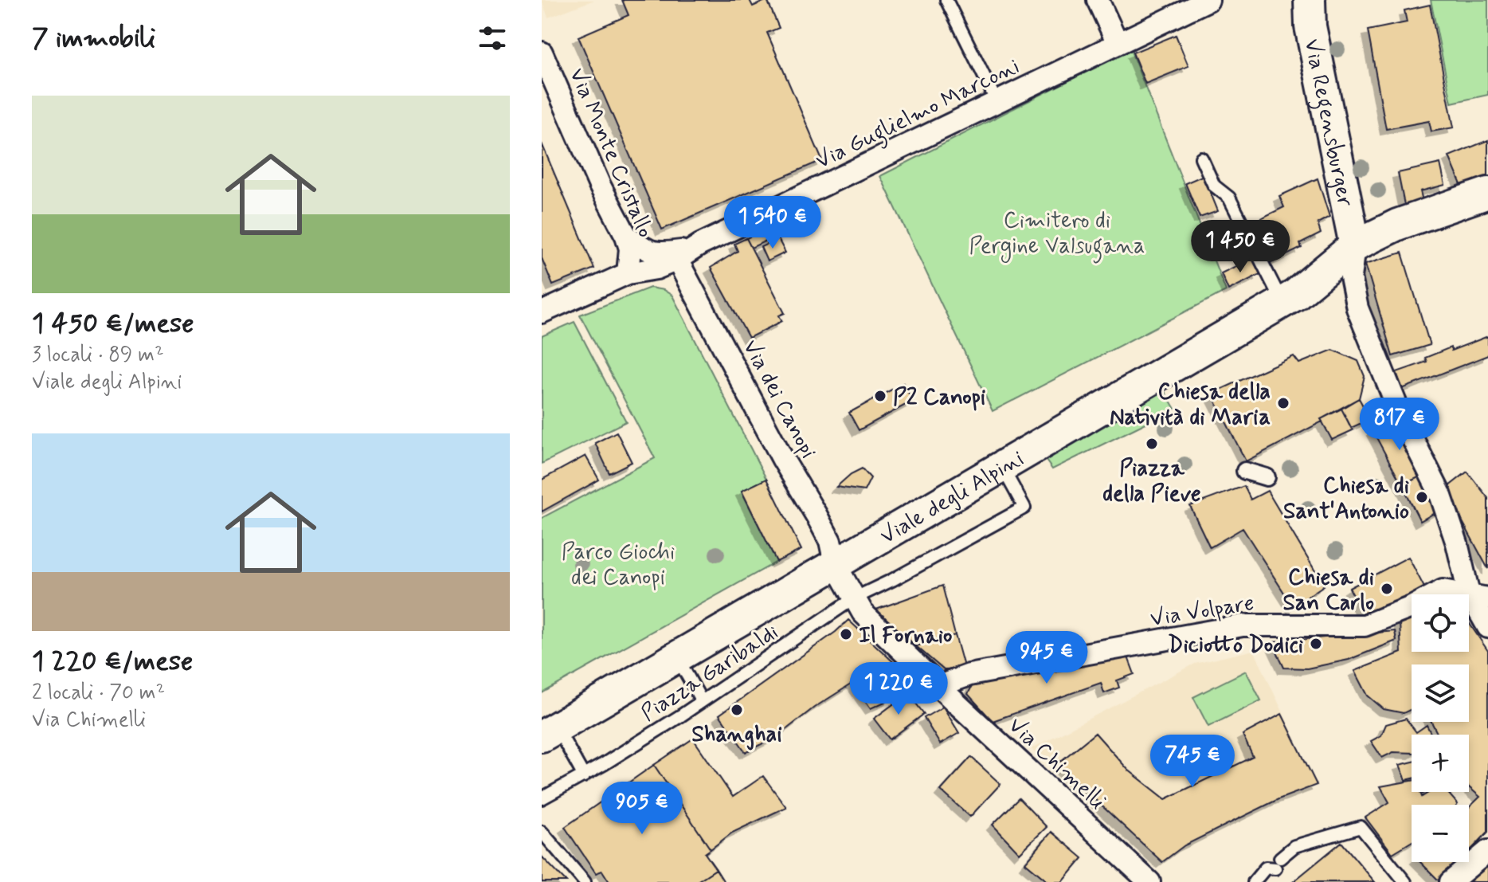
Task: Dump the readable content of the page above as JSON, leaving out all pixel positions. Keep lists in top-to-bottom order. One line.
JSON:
{"streets":{"main road":["Via Regensburger","Viale degli Alpini"],"street":["Via Guglielmo Marconi","Via Monte Cristallo","Via dei Canopi","Via Volpare","Via Chimelli"],"lane":["Piazza Garibaldi"]},"crossings":[["Via Guglielmo Marconi","Via Monte Cristallo"],["Via Guglielmo Marconi","Via dei Canopi"],["Via Regensburger","Viale degli Alpini"],["Via dei Canopi","Viale degli Alpini"],["Via dei Canopi","Via Chimelli"],["Viale degli Alpini","Via Chimelli"],["Via Volpare","Via Chimelli"],["Piazza Garibaldi","Via Chimelli"]],"parks":["Cimitero di Pergine Valsugana","Parco Giochi dei Canopi"],"places":["P2 Canopi","Chiesa della Natività di Maria","Piazza della Pieve","Chiesa di Sant'Antonio","Chiesa di San Carlo","Il Fornaio","Diciotto Dodici","Shanghai"],"page":{"heading":"7 immobili","list":[{"name":"1 450 €/mese","note":"3 locali · 89 m² · Viale degli Alpini"},{"name":"1 220 €/mese","note":"2 locali · 70 m² · Via Chimelli"}],"price":["1 540 €","1 450 €","817 €","945 €","1 220 €","745 €","905 €"],"map_buttons":["+","−"]}}
